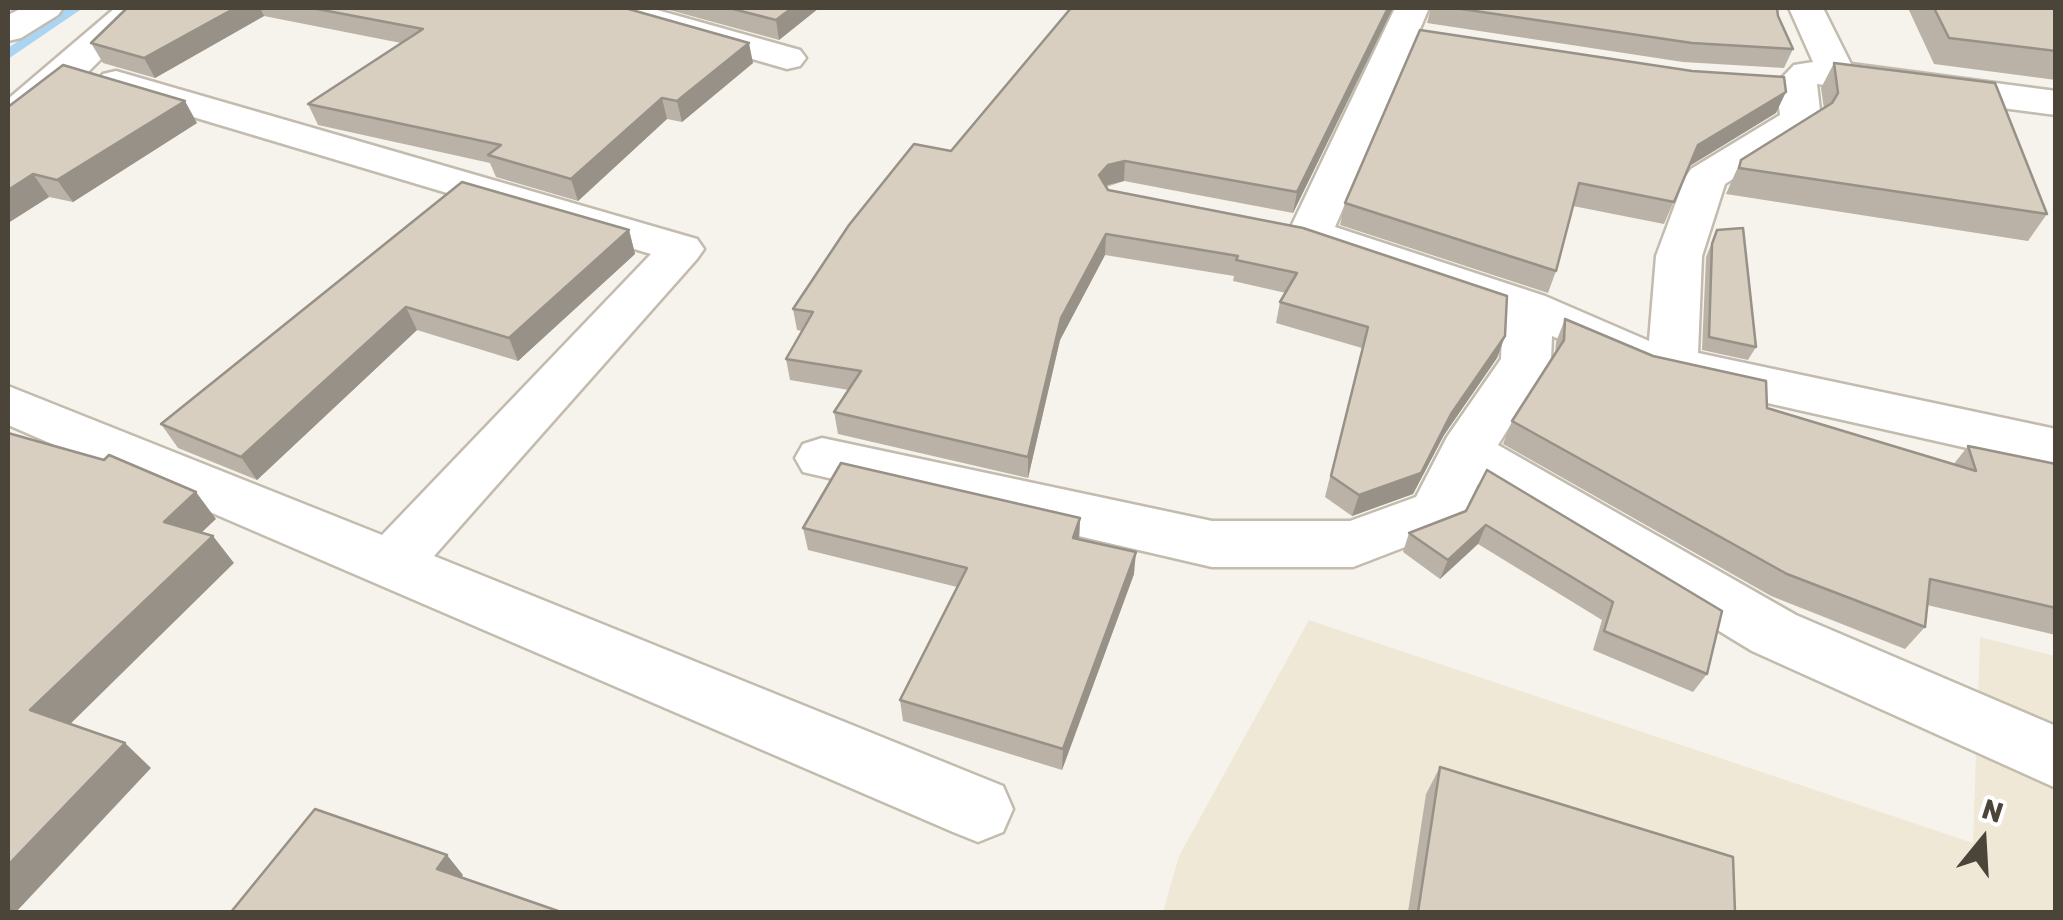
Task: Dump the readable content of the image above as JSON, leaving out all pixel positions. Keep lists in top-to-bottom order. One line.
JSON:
{"north":"top"}
